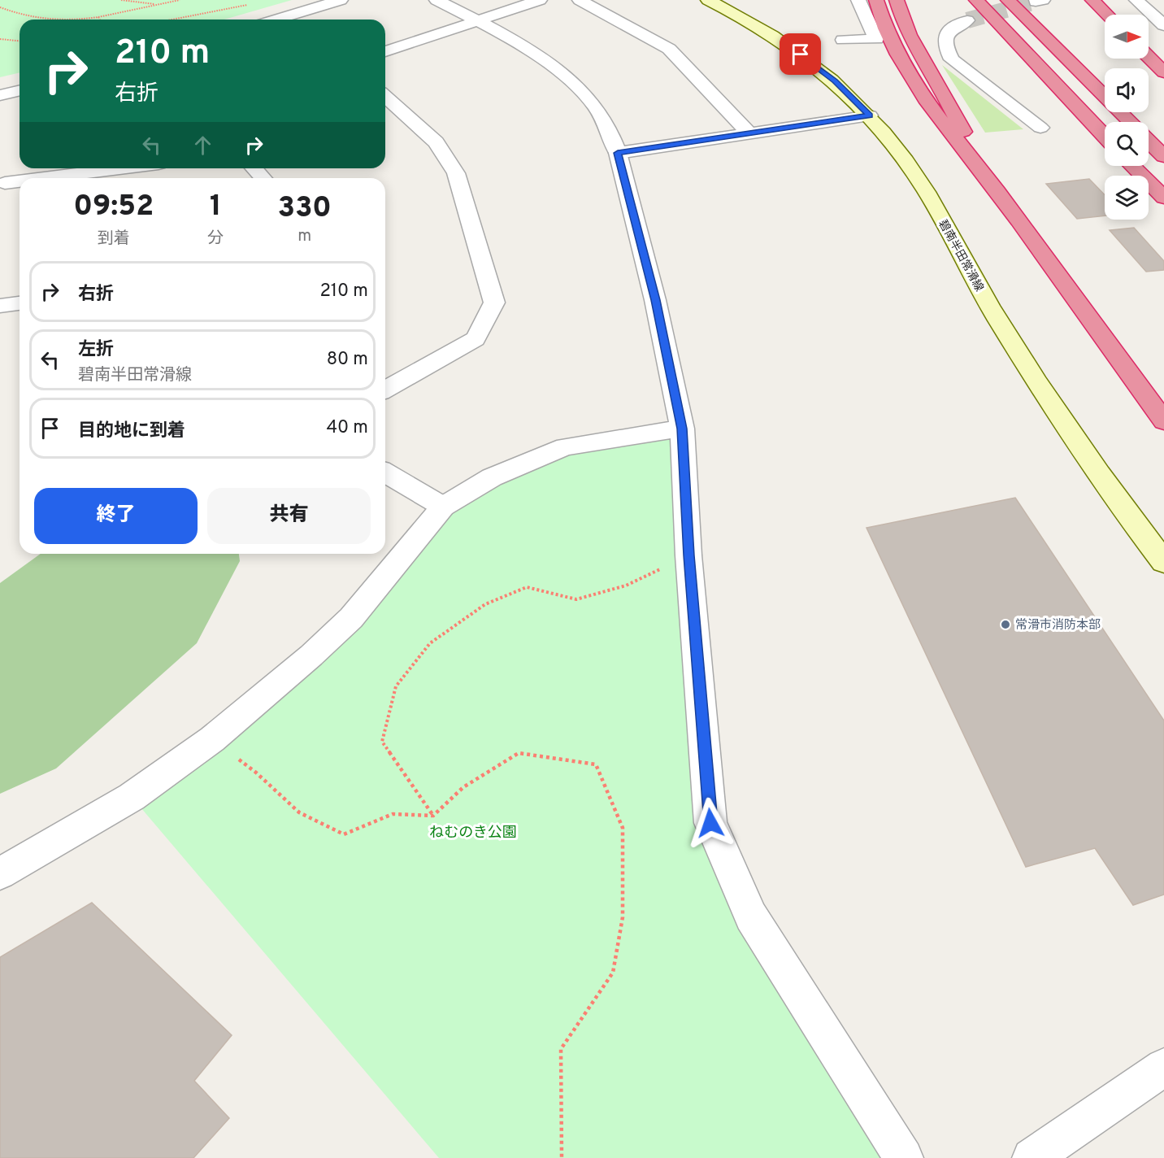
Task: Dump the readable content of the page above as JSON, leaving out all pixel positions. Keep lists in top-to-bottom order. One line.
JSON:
{"streets":{"main road":["碧南半田常滑線"]},"parks":["ねむのき公園"],"places":["常滑市消防本部"],"north":"right","page":{"turn":["210 m","右折"],"eta":["09:52","到着","1","分","330","m"],"list":[{"name":"右折","value":"210 m"},{"name":"左折","note":"碧南半田常滑線","value":"80 m"},{"name":"目的地に到着","value":"40 m"}],"buttons":["終了","共有"]}}
